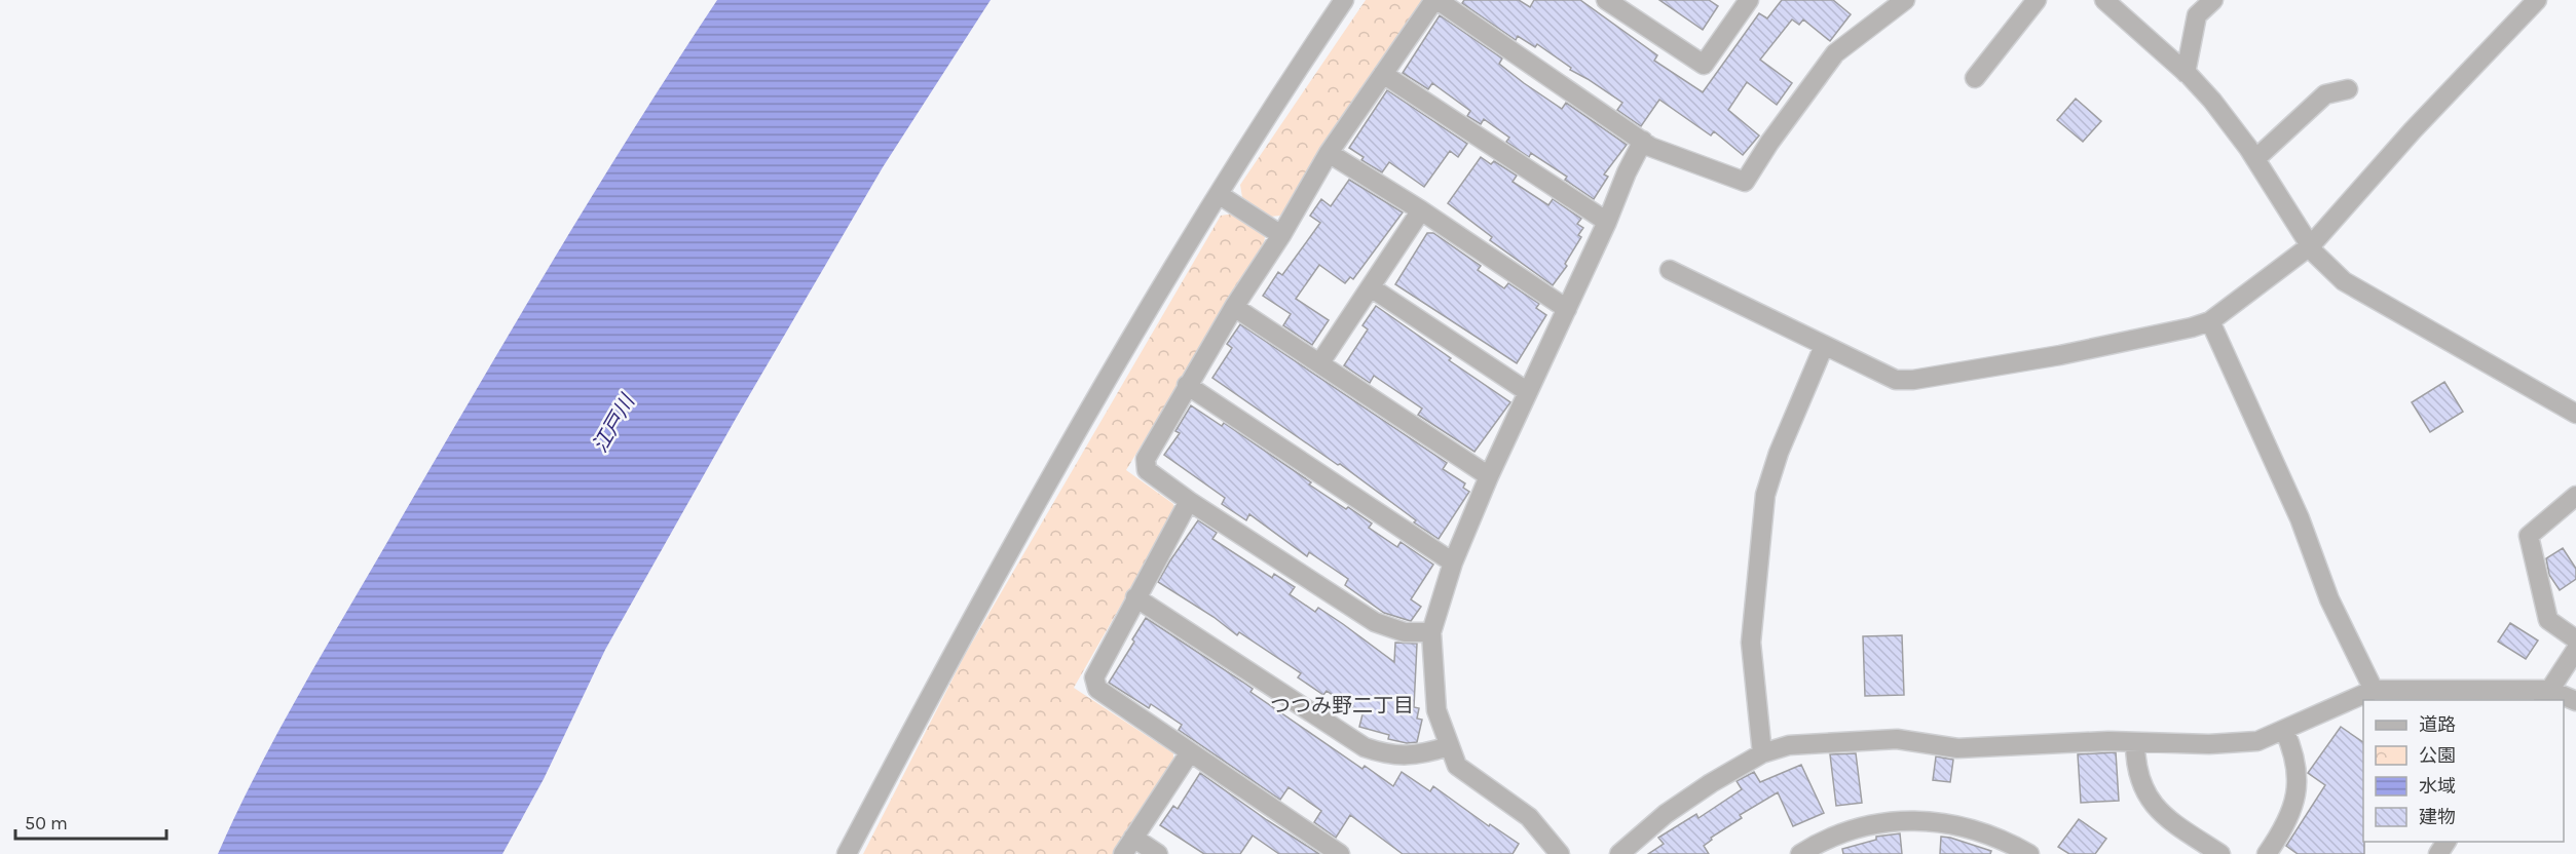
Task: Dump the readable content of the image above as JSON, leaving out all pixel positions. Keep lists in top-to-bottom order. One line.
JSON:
{"districts":["つつみ野二丁目"],"water":["江戸川"],"legend":["道路","公園","水域","建物"],"scale_bar":"50 m"}
